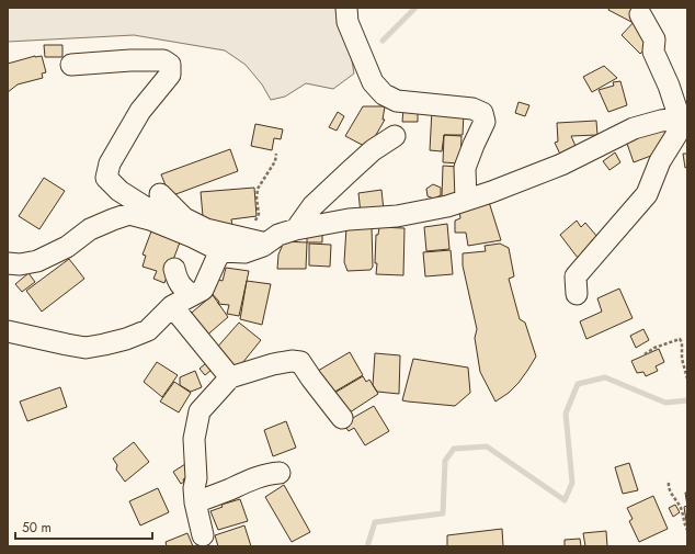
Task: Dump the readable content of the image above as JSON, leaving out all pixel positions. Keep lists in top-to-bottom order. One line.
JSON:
{"scale_bar":"50 m"}
